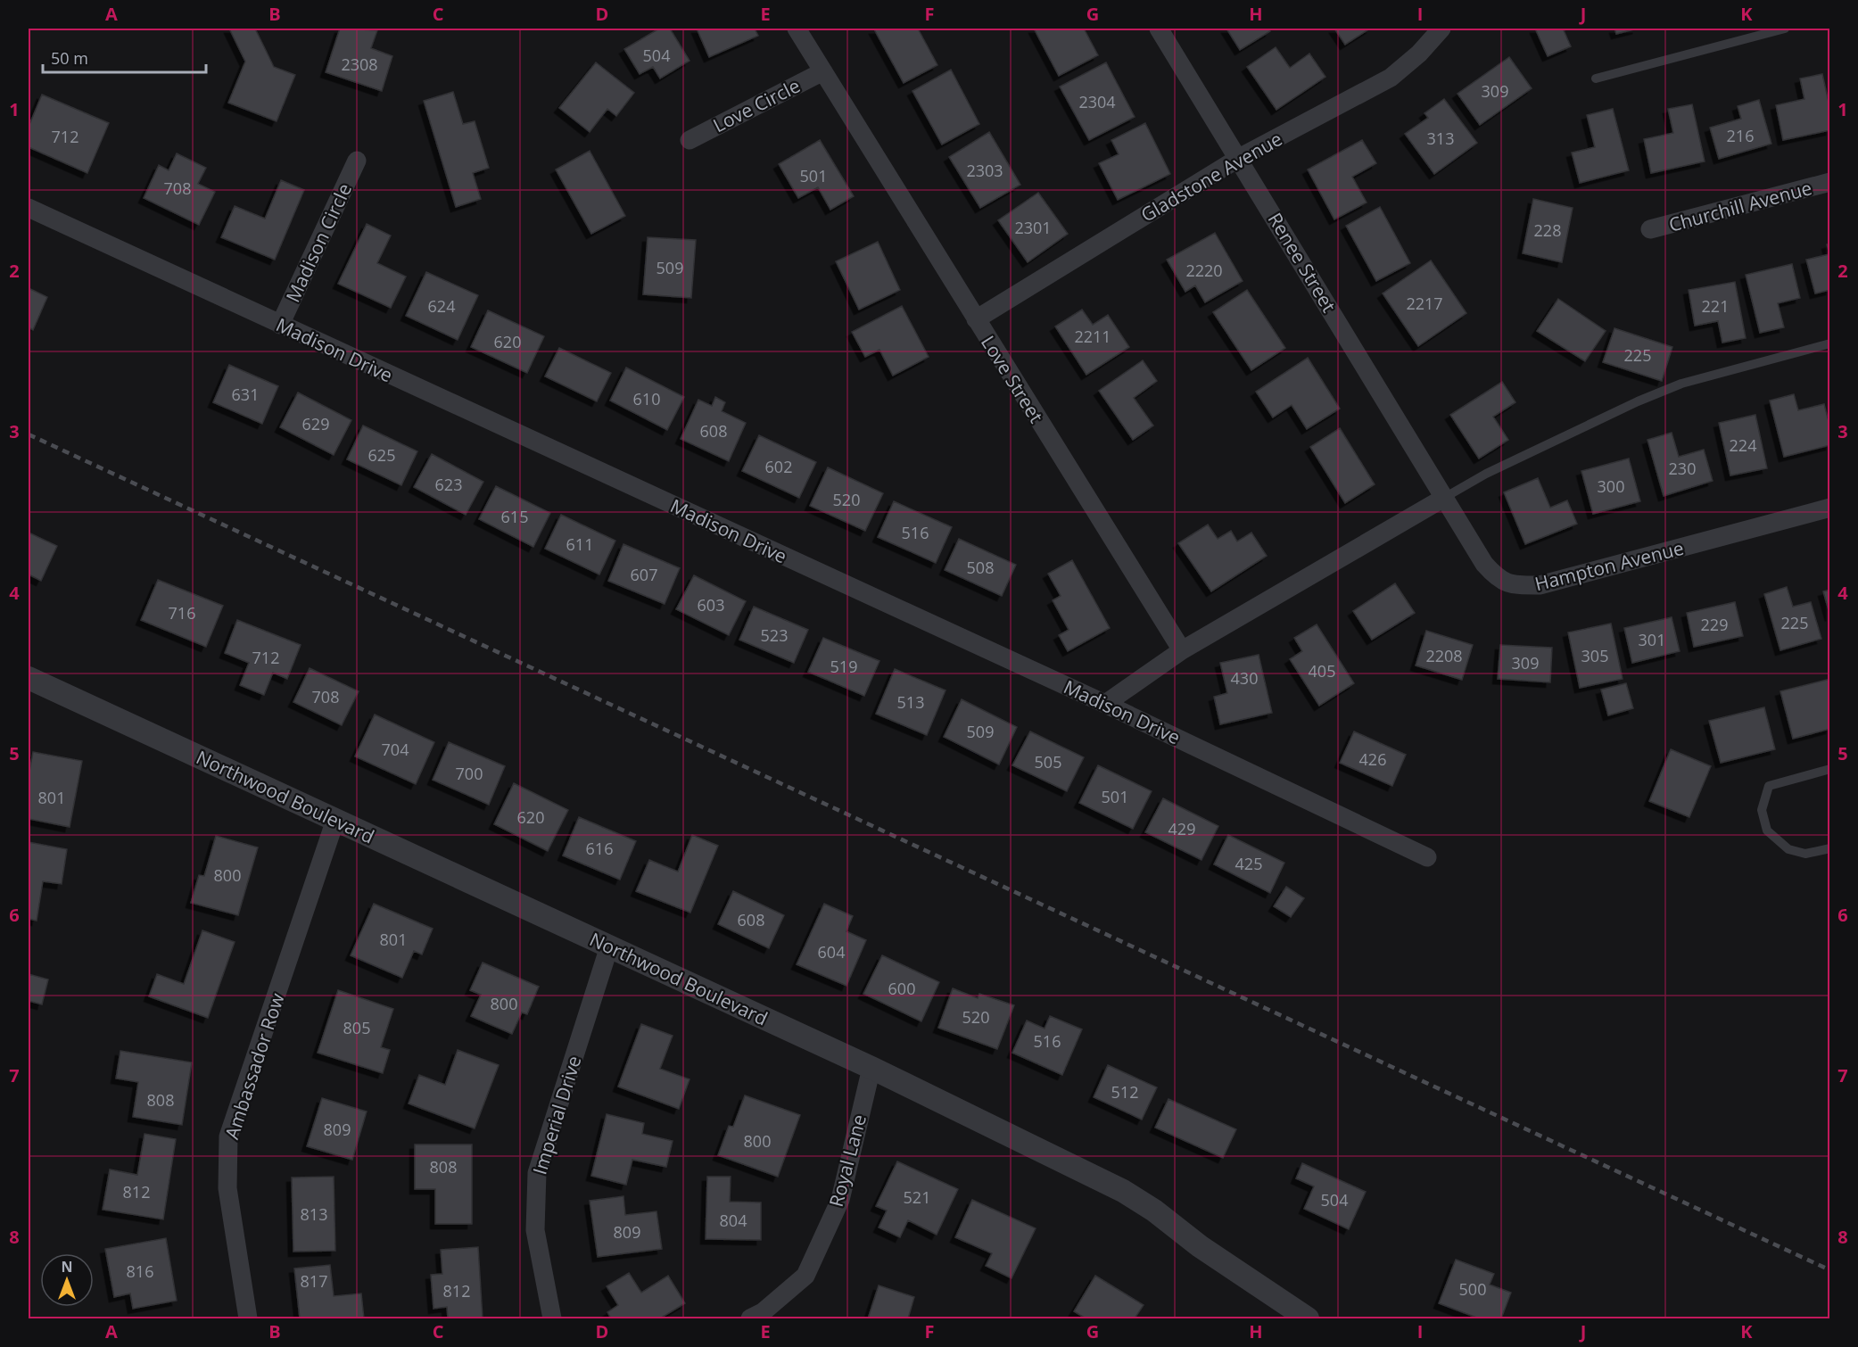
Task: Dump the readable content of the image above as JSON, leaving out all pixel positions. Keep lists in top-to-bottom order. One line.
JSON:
{"streets":{"street":["Love Circle","Gladstone Avenue","Churchill Avenue","Madison Circle","Renee Street","Madison Drive","Love Street","Hampton Avenue","Northwood Boulevard","Ambassador Row","Imperial Drive","Royal Lane"]},"crossings":[["Love Circle","Love Street"],["Gladstone Avenue","Renee Street"],["Gladstone Avenue","Love Street"],["Madison Circle","Madison Drive"],["Renee Street","Hampton Avenue"],["Northwood Boulevard","Ambassador Row"],["Northwood Boulevard","Imperial Drive"],["Northwood Boulevard","Royal Lane"]],"house_numbers":["504","2308","309","2304","216","712","313","2303","501","708","2301","228","509","2220","2217","624","221","2211","620","225","631","610","629","608","224","625","602","230","623","300","520","615","516","611","508","607","603","716","225","229","523","301","2208","305","712","309","519","405","430","708","513","509","704","426","505","700","501","801","620","429","616","425","800","608","801","604","600","800","520","805","516","512","808","809","800","808","812","521","504","813","804","809","816","817","500","812"],"scale_bar":"50 m","north":"top","grid":{"columns":["A","B","C","D","E","F","G","H","I","J","K"],"rows":["1","2","3","4","5","6","7","8"]}}
